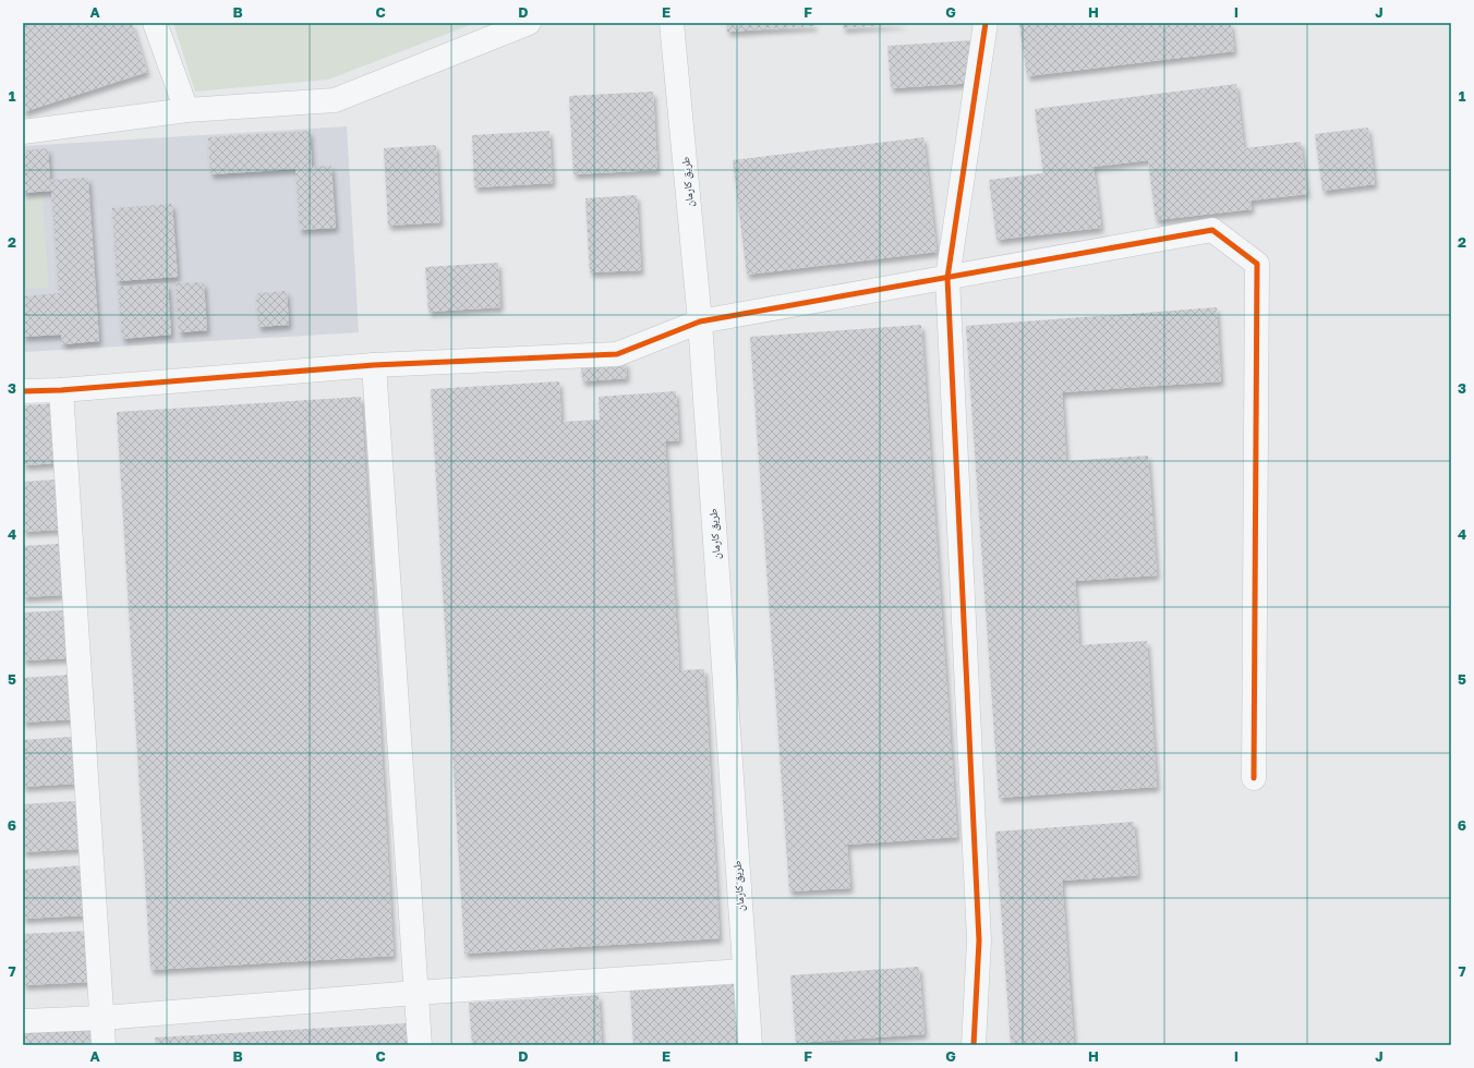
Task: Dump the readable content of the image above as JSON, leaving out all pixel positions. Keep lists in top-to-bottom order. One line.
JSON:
{"streets":{"street":["طريق كارمان"]},"grid":{"columns":["A","B","C","D","E","F","G","H","I","J"],"rows":["1","2","3","4","5","6","7"]}}
